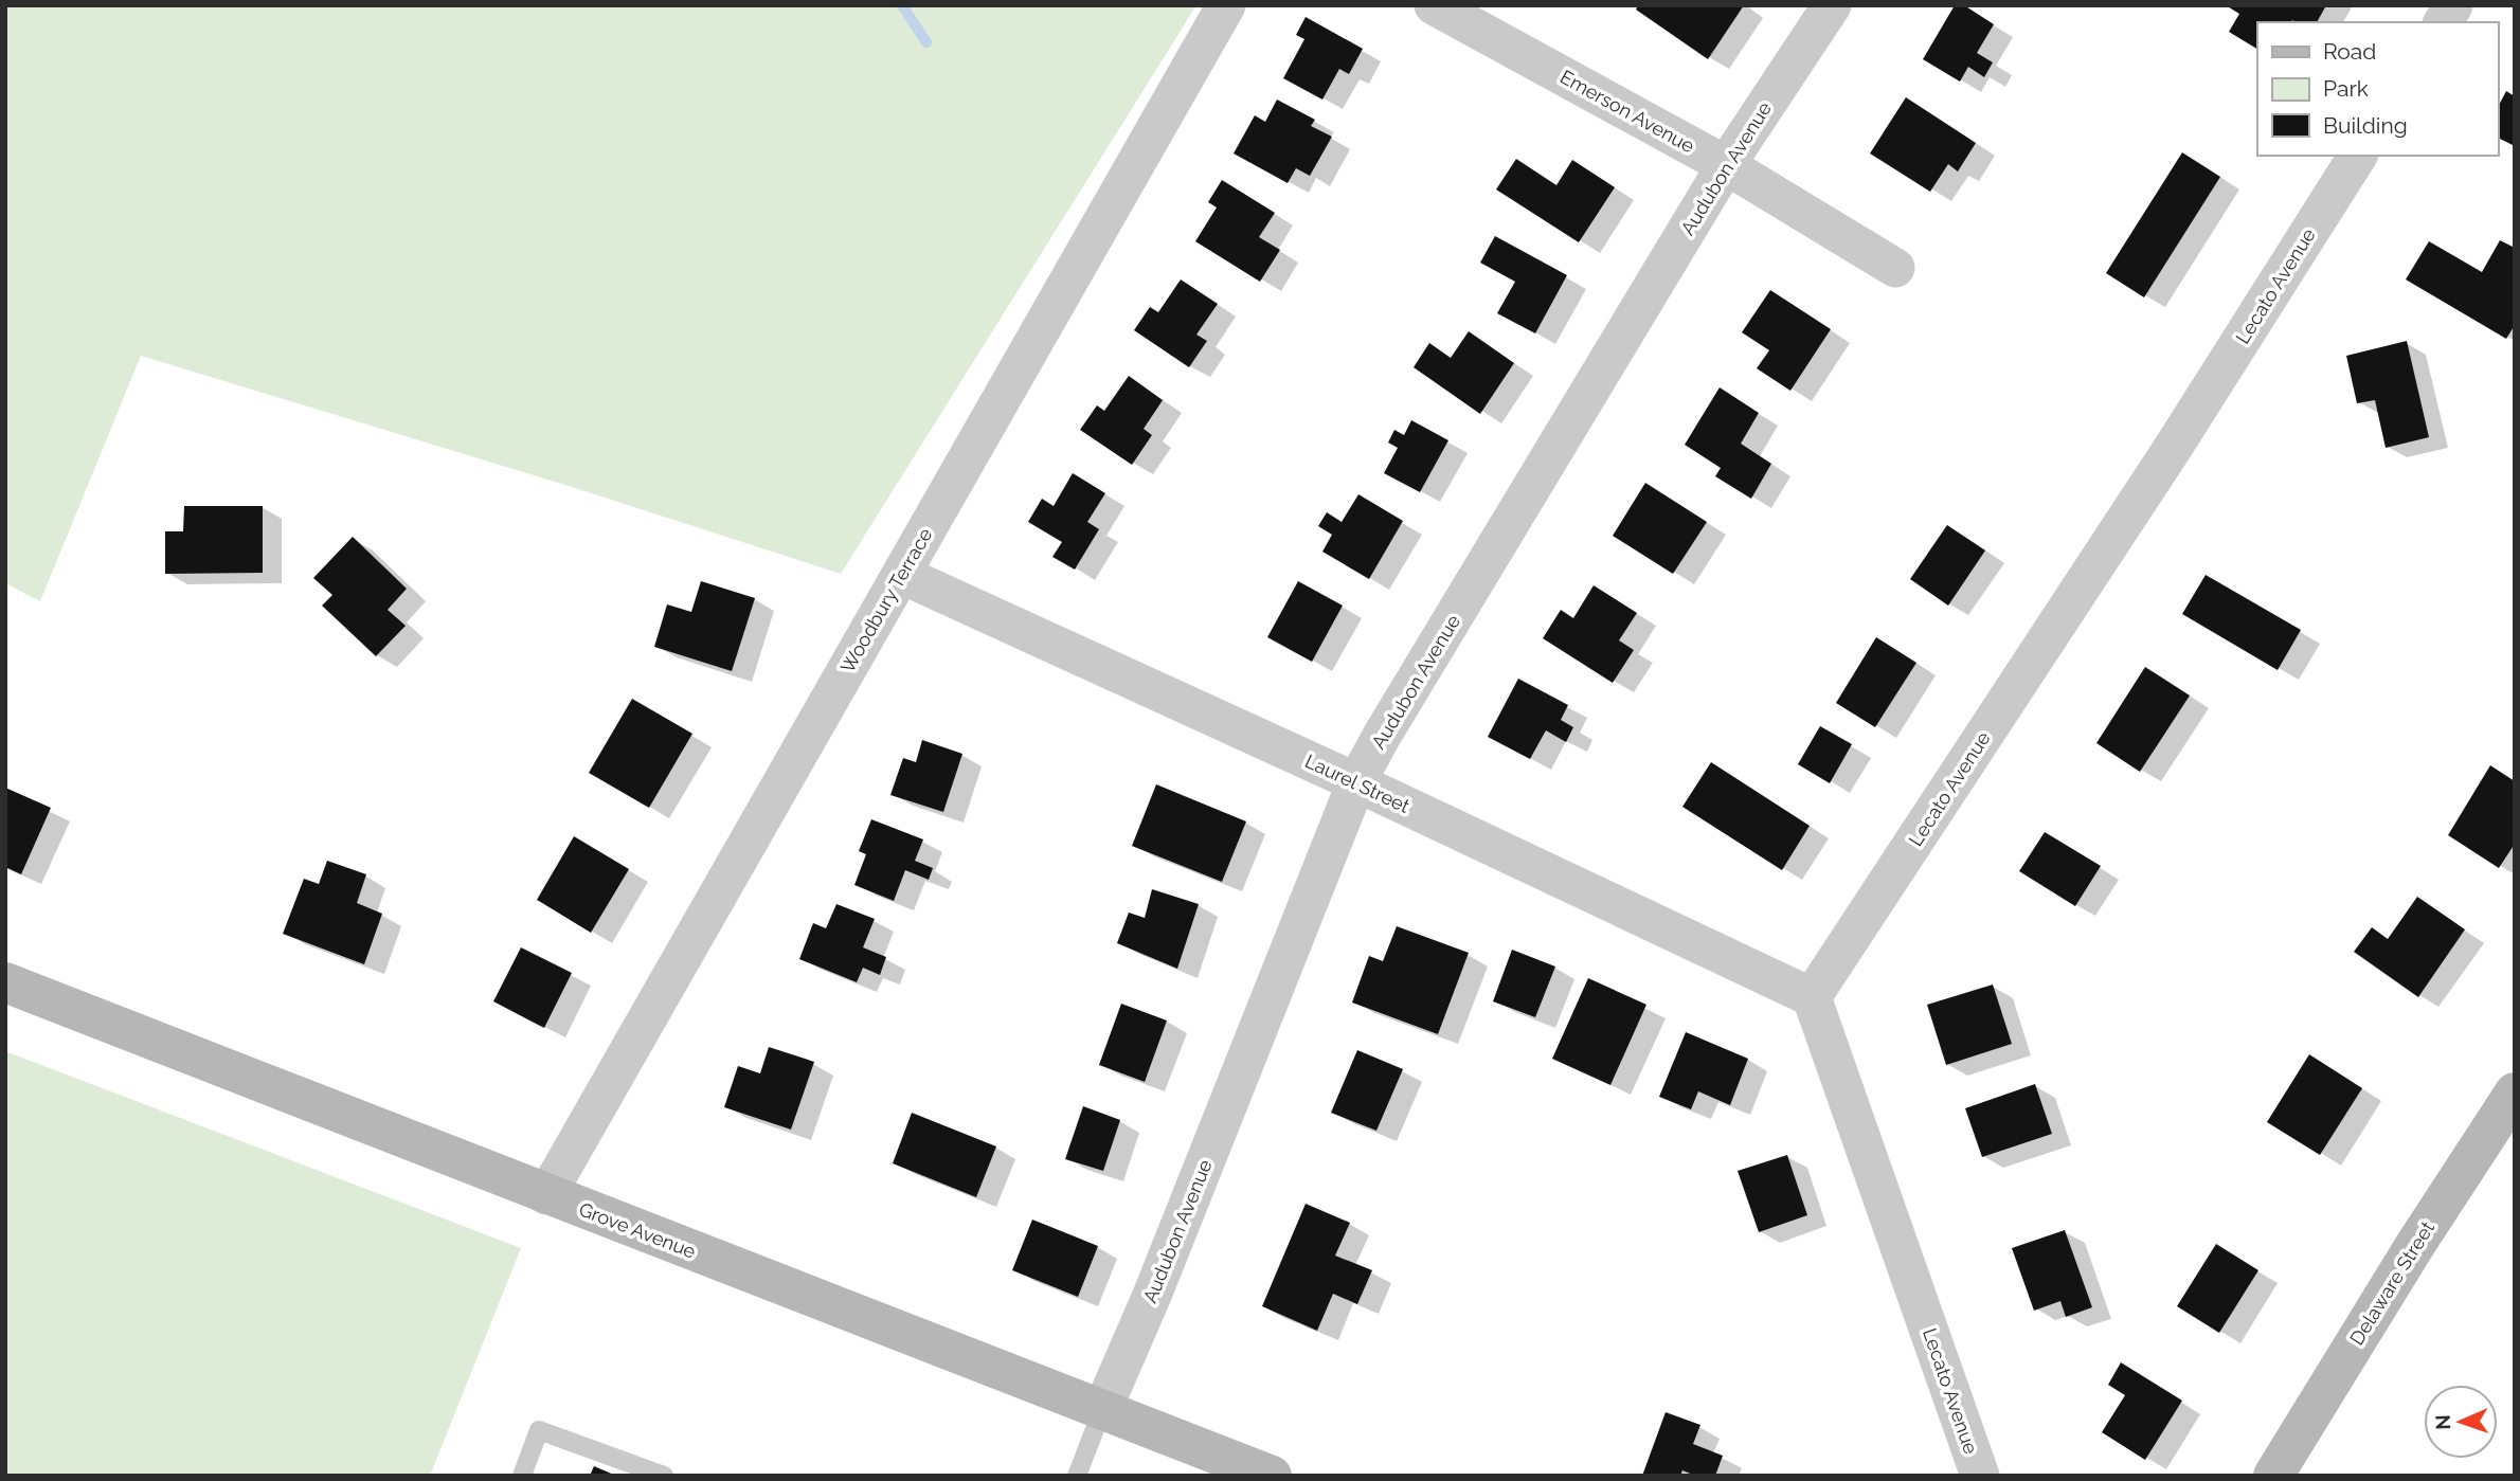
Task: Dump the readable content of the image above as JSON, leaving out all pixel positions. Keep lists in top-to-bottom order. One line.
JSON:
{"streets":{"main road":["Grove Avenue","Delaware Street"],"street":["Emerson Avenue","Audubon Avenue","Lecato Avenue","Woodbury Terrace","Laurel Street"]},"crossings":[["Emerson Avenue","Audubon Avenue"],["Audubon Avenue","Laurel Street"],["Audubon Avenue","Grove Avenue"],["Lecato Avenue","Laurel Street"],["Woodbury Terrace","Laurel Street"],["Woodbury Terrace","Grove Avenue"]],"legend":["Road","Park","Building"],"north":"left"}
